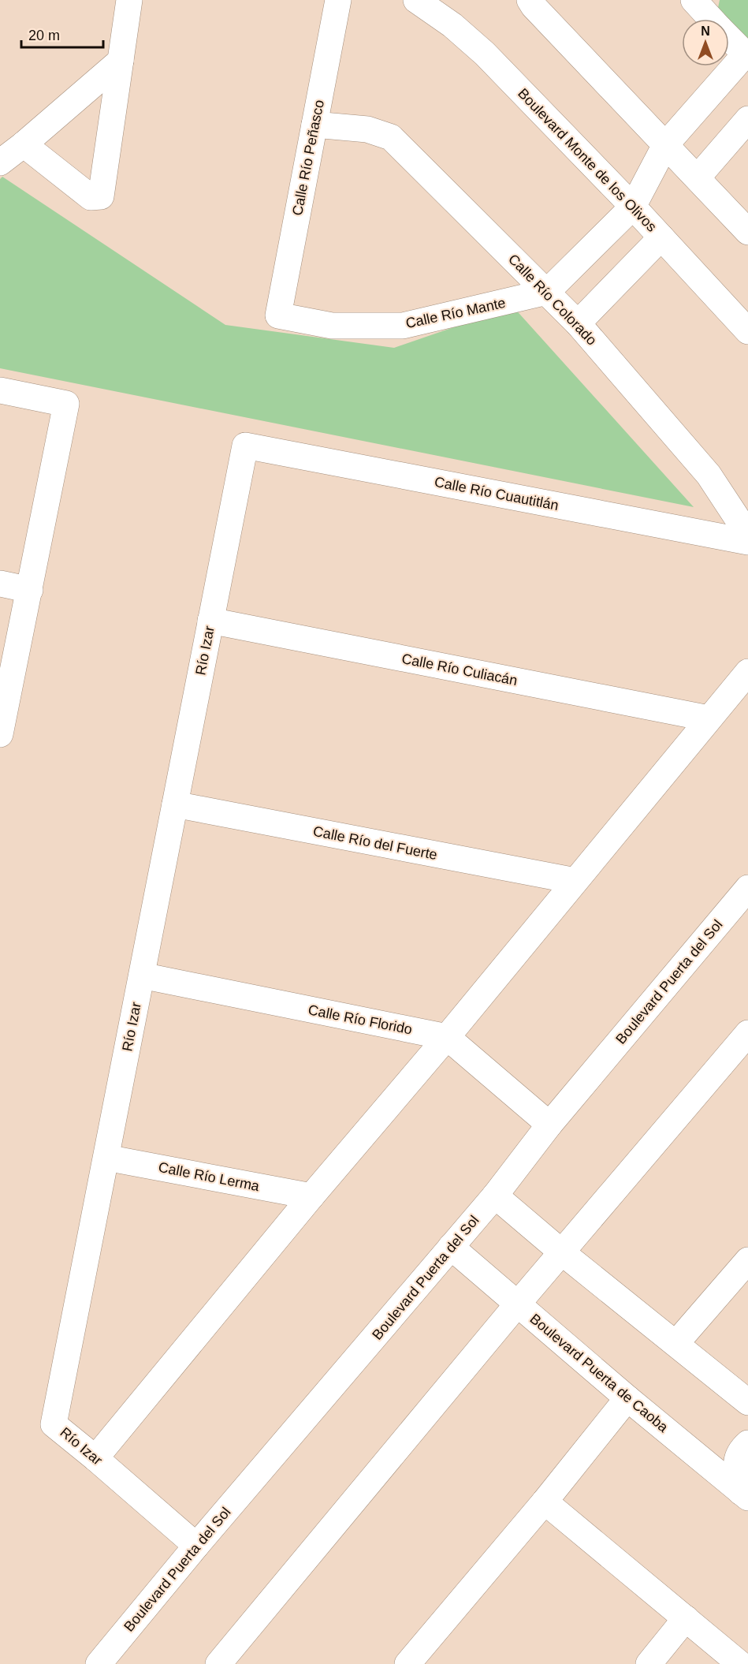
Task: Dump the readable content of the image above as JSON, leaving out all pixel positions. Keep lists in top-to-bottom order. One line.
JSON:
{"streets":{"street":["Calle Río Peñasco","Boulevard Monte de los Olivos","Calle Río Colorado","Calle Río Mante","Calle Río Cuautitlán","Río Izar","Calle Río Culiacán","Calle Río del Fuerte","Boulevard Puerta del Sol","Calle Río Florido","Calle Río Lerma","Boulevard Puerta de Caoba"]},"crossings":[["Calle Río Peñasco","Calle Río Colorado"],["Calle Río Peñasco","Calle Río Mante"],["Calle Río Colorado","Calle Río Mante"],["Calle Río Cuautitlán","Río Izar"],["Río Izar","Calle Río Culiacán"],["Río Izar","Calle Río del Fuerte"],["Río Izar","Boulevard Puerta del Sol"],["Río Izar","Calle Río Florido"],["Río Izar","Calle Río Lerma"],["Boulevard Puerta del Sol","Calle Río Florido"],["Boulevard Puerta del Sol","Boulevard Puerta de Caoba"]],"scale_bar":"20 m","north":"top"}
